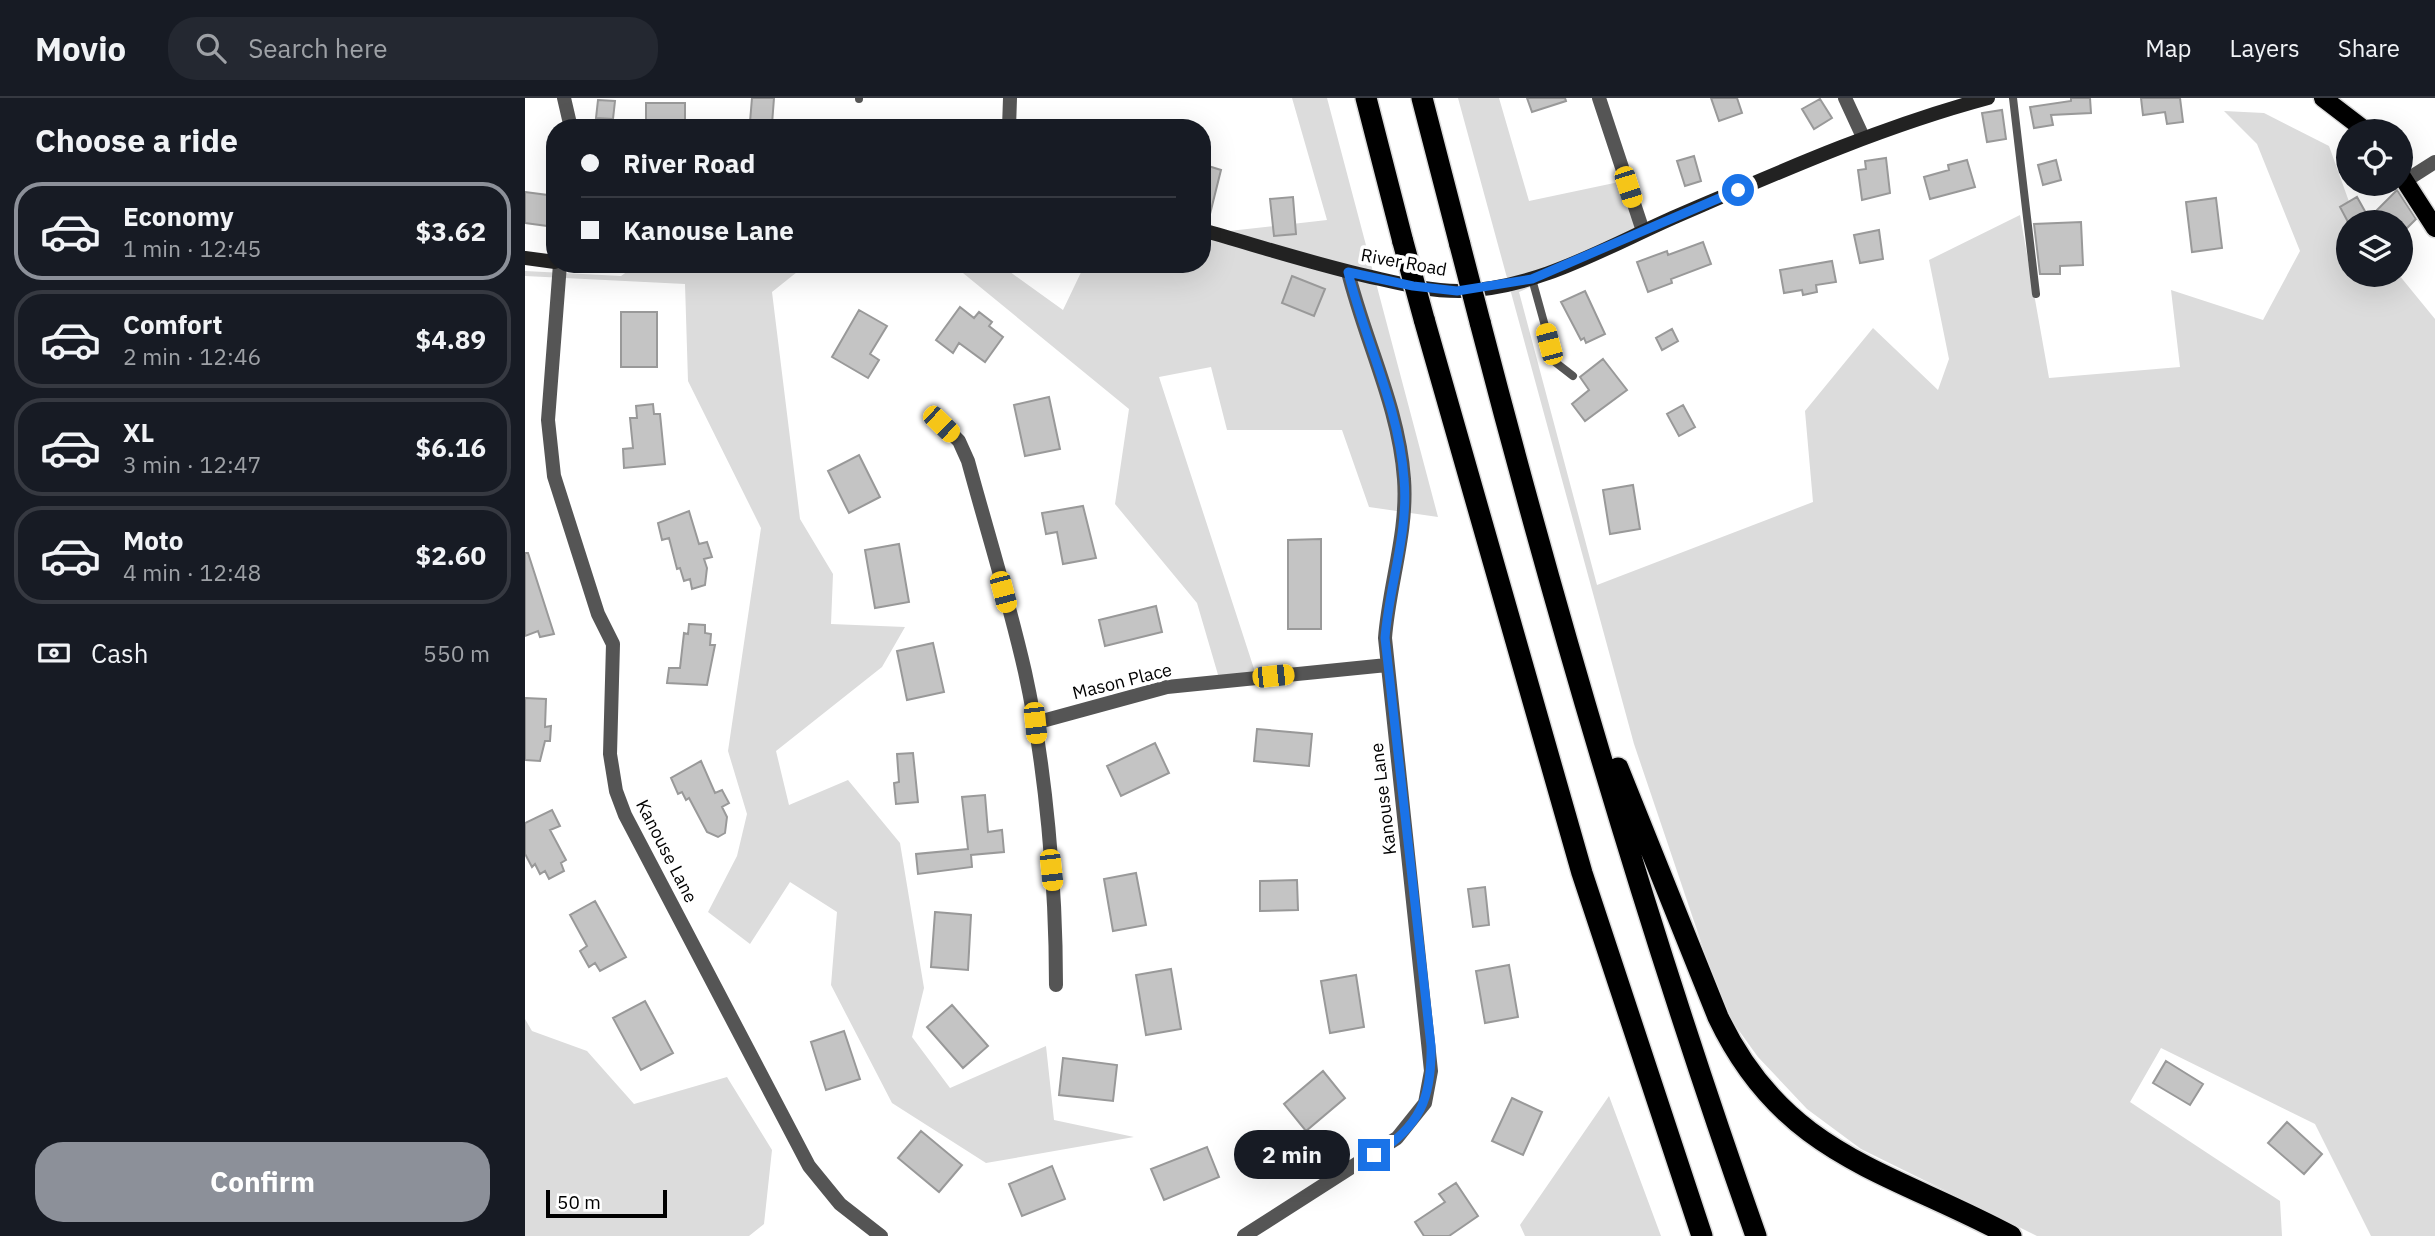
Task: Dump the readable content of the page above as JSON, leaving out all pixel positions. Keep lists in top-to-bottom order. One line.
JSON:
{"streets":{"street":["River Road","Mason Place","Kanouse Lane"]},"crossings":[["River Road","Kanouse Lane"],["Mason Place","Kanouse Lane"]],"scale_bar":"50 m","page":{"header":"Movio","search":"Search here","nav":["Map","Layers","Share"],"heading":"Choose a ride","banner":["River Road","Kanouse Lane"],"list":[{"name":"Economy","note":"1 min · 12:45","value":"$3.62"},{"name":"Comfort","note":"2 min · 12:46","value":"$4.89"},{"name":"XL","note":"3 min · 12:47","value":"$6.16"},{"name":"Moto","note":"4 min · 12:48","value":"$2.60"}],"pay":["Cash","550 m"],"buttons":"Confirm","bubble":"2 min","scale":"50 m"}}
